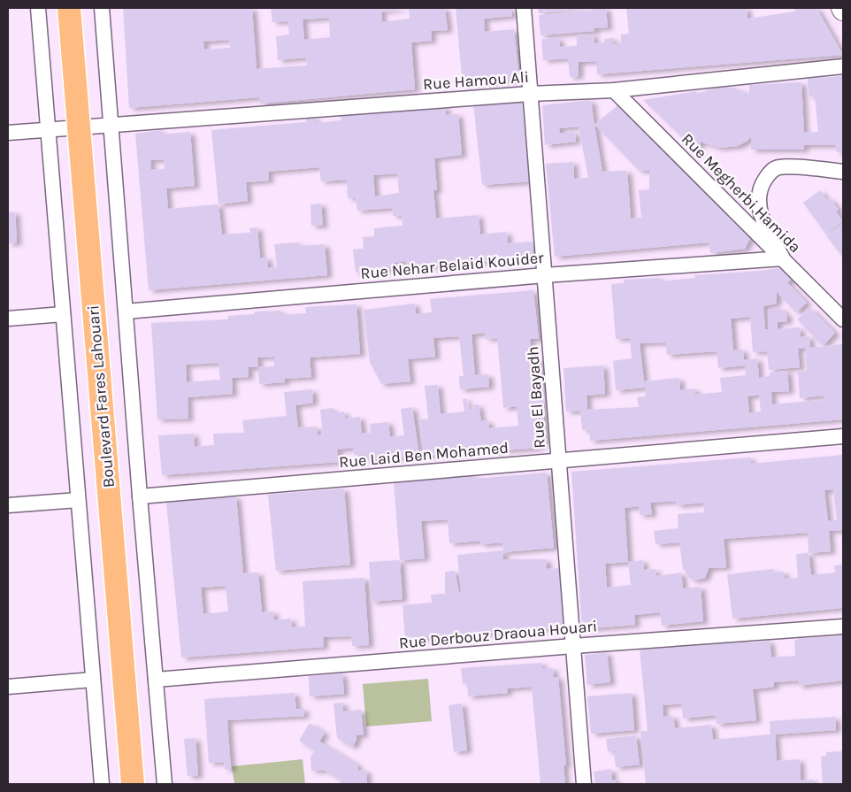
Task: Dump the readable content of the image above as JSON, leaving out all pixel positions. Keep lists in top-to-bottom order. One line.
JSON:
{"streets":{"main road":["Boulevard Fares Lahouari"],"street":["Rue Hamou Ali","Rue Megherbi Hamida","Rue Nehar Belaid Kouider","Rue El Bayadh","Rue Laid Ben Mohamed","Rue Derbouz Draoua Houari"]},"crossings":[["Rue Hamou Ali","Rue Megherbi Hamida"],["Rue Hamou Ali","Boulevard Fares Lahouari"],["Rue Hamou Ali","Rue El Bayadh"],["Rue Megherbi Hamida","Rue Nehar Belaid Kouider"],["Rue Nehar Belaid Kouider","Rue El Bayadh"],["Rue El Bayadh","Rue Laid Ben Mohamed"],["Rue El Bayadh","Rue Derbouz Draoua Houari"]]}
